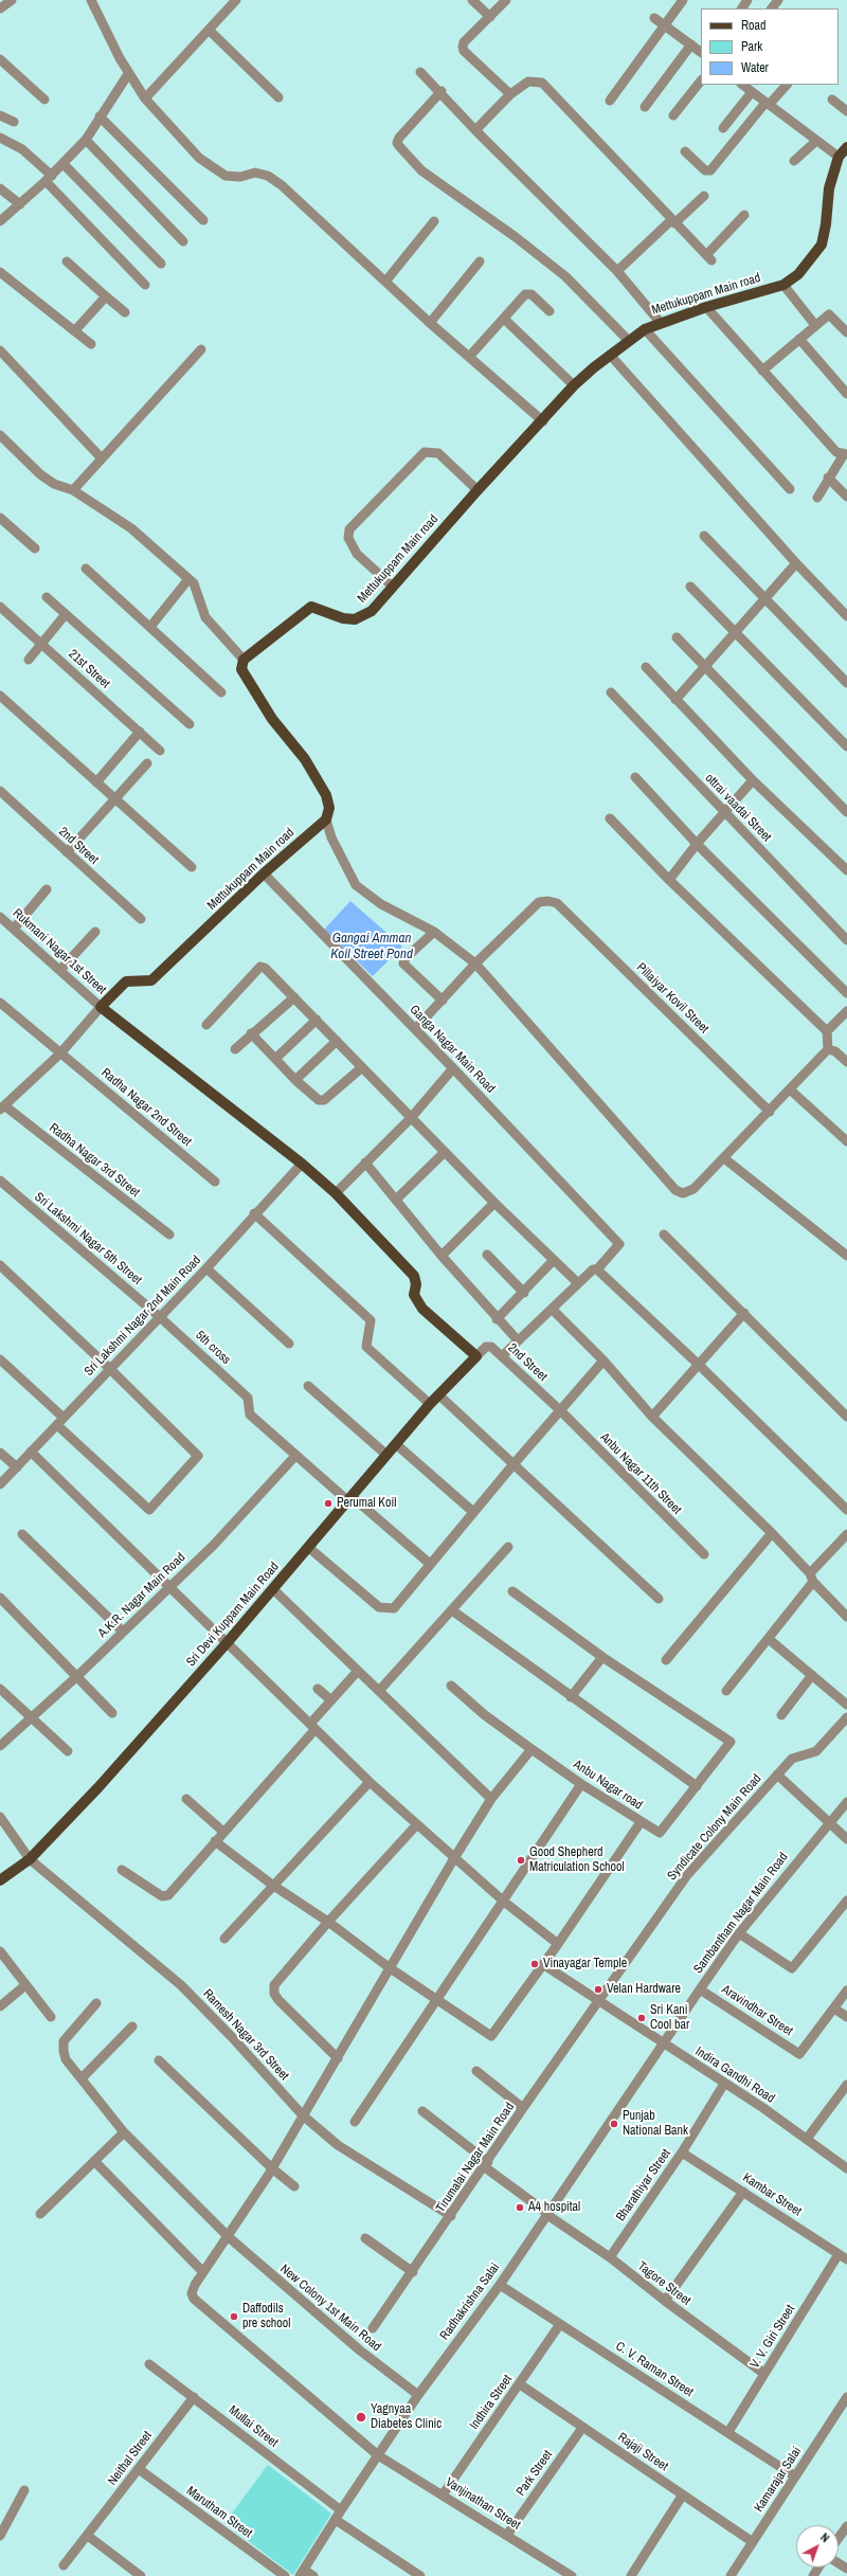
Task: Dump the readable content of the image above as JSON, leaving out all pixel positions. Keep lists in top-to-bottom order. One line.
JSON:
{"streets":{"main road":["Mettukuppam Main road","Sri Devi Kuppam Main Road"],"street":["21st Street","ottrai vaadai Street","2nd Street","Rukmani Nagar 1st Street","Pillaiyar Kovil Street","Ganga Nagar Main Road","Radha Nagar 2nd Street","Radha Nagar 3rd Street","Sri Lakshmi Nagar 5th Street","Sri Lakshmi Nagar 2nd Main Road","5th cross","Anbu Nagar 11th Street","A.K.R. Nagar Main Road","Anbu Nagar road","Syndicate Colony Main Road","Sambantham Nagar Main Road","Aravindhar Street","Ramesh Nagar 3rd Street","Indira Gandhi Road","Tirumalai Nagar Main Road","Bharathiyar Street","Kambar Street","Tagore Street","Radhakrishna Salai","New Colony 1st Main Road","V. V. Giri Street","C. V. Raman Street","Indhira Street","Mullai Street","Rajaji Street","Neithal Street","Park Street","Kamarajar Salai","Vanjinathan Street","Marutham Street"]},"crossings":[["Mettukuppam Main road","Rukmani Nagar 1st Street"],["Mettukuppam Main road","Ganga Nagar Main Road"],["2nd Street","Anbu Nagar 11th Street"],["2nd Street","Sri Devi Kuppam Main Road"],["Sri Lakshmi Nagar 5th Street","Sri Lakshmi Nagar 2nd Main Road"],["Sri Lakshmi Nagar 5th Street","5th cross"],["Sri Lakshmi Nagar 2nd Main Road","5th cross"],["5th cross","A.K.R. Nagar Main Road"],["Sri Devi Kuppam Main Road","Ramesh Nagar 3rd Street"],["Anbu Nagar road","Vanjinathan Street"],["Syndicate Colony Main Road","Indira Gandhi Road"],["Syndicate Colony Main Road","Tirumalai Nagar Main Road"],["Sambantham Nagar Main Road","Aravindhar Street"],["Sambantham Nagar Main Road","Indira Gandhi Road"],["Sambantham Nagar Main Road","Radhakrishna Salai"],["Ramesh Nagar 3rd Street","Tirumalai Nagar Main Road"],["Ramesh Nagar 3rd Street","Vanjinathan Street"],["Indira Gandhi Road","Tirumalai Nagar Main Road"],["Indira Gandhi Road","Bharathiyar Street"],["Indira Gandhi Road","Radhakrishna Salai"],["Tirumalai Nagar Main Road","Tagore Street"],["Bharathiyar Street","Kambar Street"],["Bharathiyar Street","Tagore Street"],["Kambar Street","V. V. Giri Street"],["Tagore Street","Radhakrishna Salai"],["Tagore Street","V. V. Giri Street"],["Radhakrishna Salai","New Colony 1st Main Road"],["Radhakrishna Salai","C. V. Raman Street"],["Radhakrishna Salai","Mullai Street"],["Radhakrishna Salai","Vanjinathan Street"],["New Colony 1st Main Road","Vanjinathan Street"],["V. V. Giri Street","C. V. Raman Street"],["C. V. Raman Street","Indhira Street"],["C. V. Raman Street","Kamarajar Salai"],["Indhira Street","Rajaji Street"],["Indhira Street","Vanjinathan Street"],["Mullai Street","Neithal Street"],["Rajaji Street","Park Street"],["Rajaji Street","Kamarajar Salai"],["Neithal Street","Marutham Street"],["Park Street","Vanjinathan Street"]],"water":["Gangai Amman Koil Street Pond"],"places":["Perumal Koil","Good Shepherd Matriculation School","Vinayagar Temple","Velan Hardware","Sri Kani Cool bar","Punjab National Bank","A4 hospital","Daffodils pre school","Yagnyaa Diabetes Clinic"],"legend":["Road","Park","Water"],"north":"top right"}
